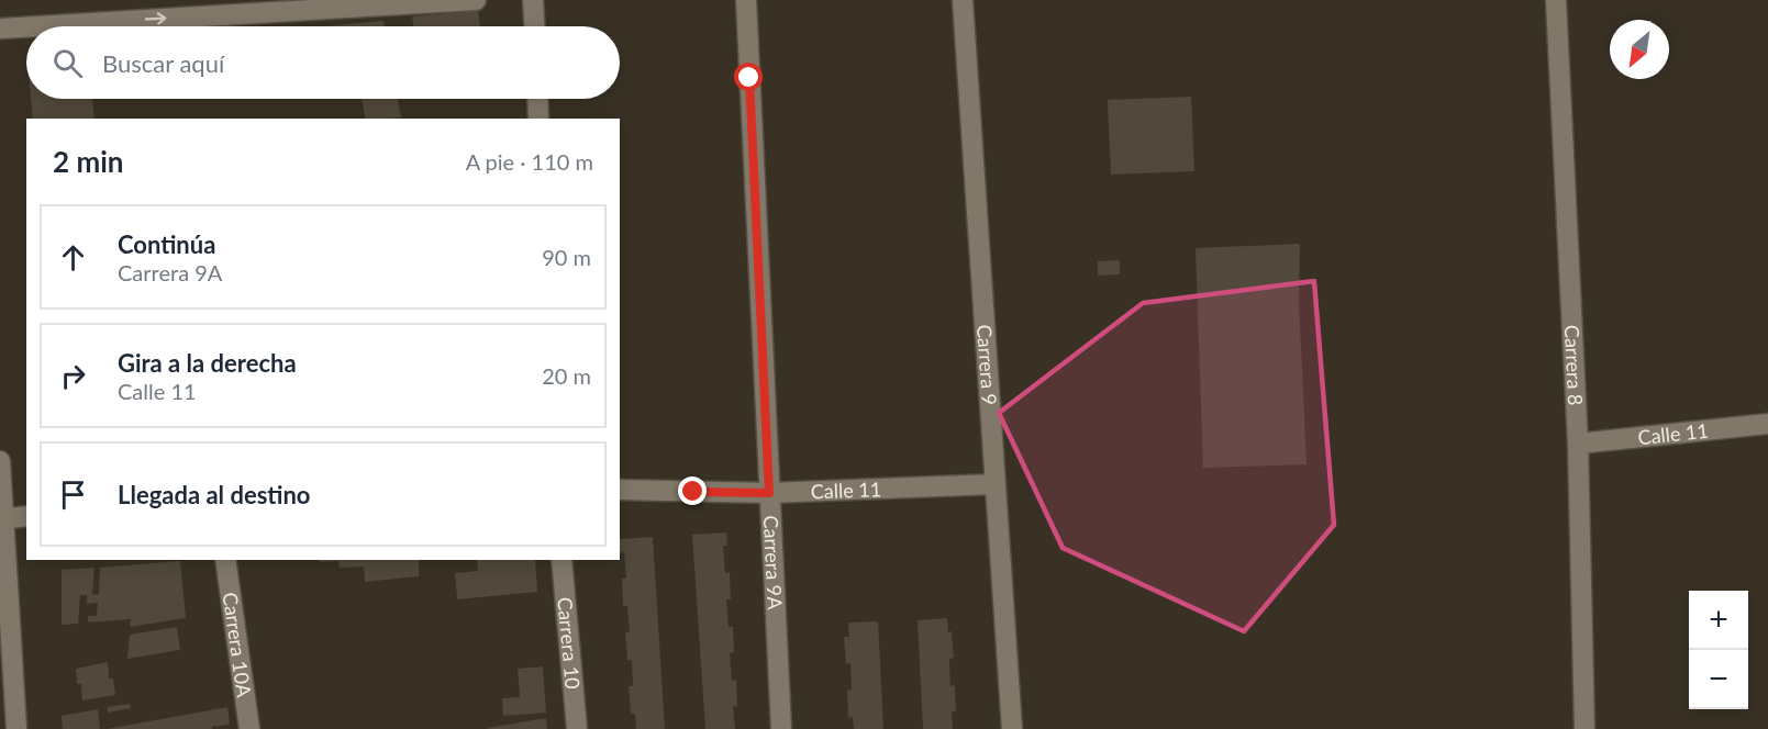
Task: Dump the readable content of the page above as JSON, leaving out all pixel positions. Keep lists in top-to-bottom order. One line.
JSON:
{"streets":{"street":["Carrera 9","Carrera 8","Calle 11","Carrera 9A","Carrera 10A","Carrera 10"]},"crossings":[["Carrera 9","Calle 11"],["Carrera 8","Calle 11"],["Calle 11","Carrera 9A"]],"north":"bottom left","page":{"search":"Buscar aquí","heading":["2 min","A pie · 110 m"],"list":[["Continúa","Carrera 9A","90 m"],["Gira a la derecha","Calle 11","20 m"],"Llegada al destino"],"map_buttons":["+","−"]}}
